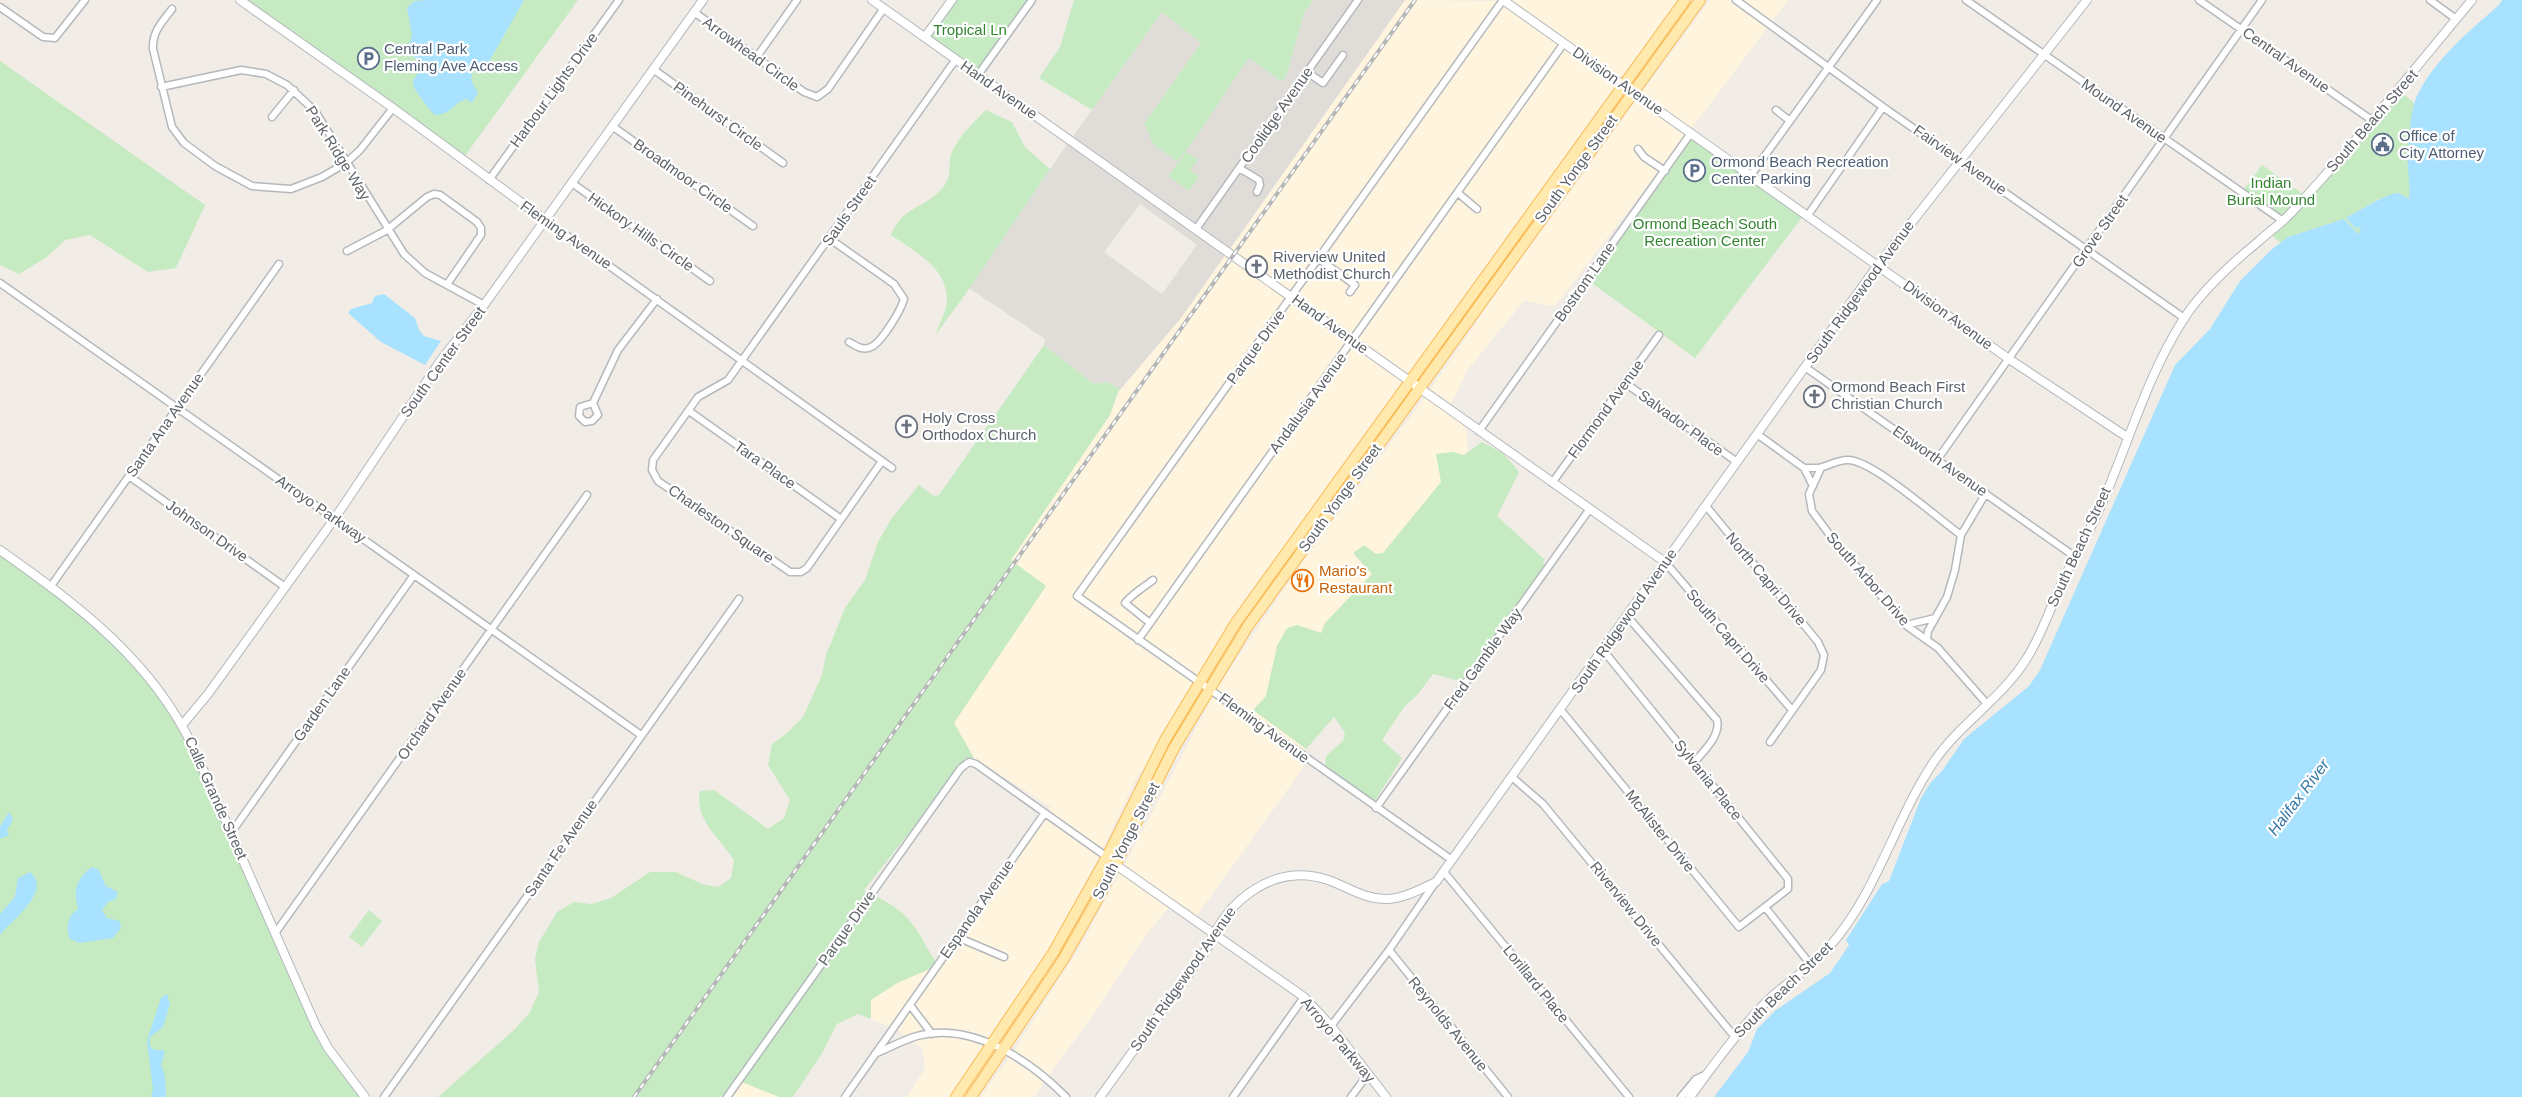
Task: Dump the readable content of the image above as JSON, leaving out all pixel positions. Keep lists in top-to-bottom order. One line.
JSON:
{"streets":{"main road":["South Yonge Street"],"street":["Arrowhead Circle","Central Avenue","Division Avenue","Harbour Lights Drive","Hand Avenue","Mound Avenue","Coolidge Avenue","Pinehurst Circle","South Beach Street","Park Ridge Way","Fairview Avenue","Broadmoor Circle","Sauls Street","Grove Street","Hickory Hills Circle","Fleming Avenue","Bostrom Lane","South Ridgewood Avenue","Parque Drive","South Center Street","Andalusia Avenue","Flormond Avenue","Salvador Place","Santa Ana Avenue","Elsworth Avenue","Tara Place","Arroyo Parkway","Charleston Square","Johnson Drive","North Capri Drive","South Arbor Drive","South Capri Drive","Fred Gamble Way","Garden Lane","Orchard Avenue","Sylvania Place","Calle Grande Street","McAlister Drive","Santa Fe Avenue","Riverview Drive","Espanola Avenue","Lorillard Place","Reynolds Avenue"]},"crossings":[["Arrowhead Circle","Hand Avenue"],["Arrowhead Circle","South Center Street"],["Central Avenue","South Beach Street"],["Central Avenue","Grove Street"],["Division Avenue","South Beach Street"],["Division Avenue","South Yonge Street"],["Division Avenue","Grove Street"],["Division Avenue","Bostrom Lane"],["Division Avenue","South Ridgewood Avenue"],["Division Avenue","Parque Drive"],["Division Avenue","Andalusia Avenue"],["Harbour Lights Drive","Fleming Avenue"],["Hand Avenue","Coolidge Avenue"],["Hand Avenue","South Yonge Street"],["Hand Avenue","Sauls Street"],["Hand Avenue","Bostrom Lane"],["Hand Avenue","South Ridgewood Avenue"],["Hand Avenue","Parque Drive"],["Hand Avenue","Andalusia Avenue"],["Hand Avenue","Flormond Avenue"],["Hand Avenue","South Capri Drive"],["Hand Avenue","Fred Gamble Way"],["Mound Avenue","South Beach Street"],["Mound Avenue","Grove Street"],["Mound Avenue","South Ridgewood Avenue"],["Pinehurst Circle","South Center Street"],["South Beach Street","Fairview Avenue"],["South Beach Street","Elsworth Avenue"],["South Beach Street","South Arbor Drive"],["South Beach Street","Riverview Drive"],["Park Ridge Way","South Center Street"],["Fairview Avenue","Grove Street"],["Fairview Avenue","South Ridgewood Avenue"],["South Yonge Street","Fleming Avenue"],["South Yonge Street","Arroyo Parkway"],["Broadmoor Circle","South Center Street"],["Sauls Street","Fleming Avenue"],["Sauls Street","Charleston Square"],["Grove Street","Elsworth Avenue"],["Hickory Hills Circle","South Center Street"],["Fleming Avenue","South Ridgewood Avenue"],["Fleming Avenue","Parque Drive"],["Fleming Avenue","South Center Street"],["Fleming Avenue","Andalusia Avenue"],["Fleming Avenue","Charleston Square"],["Fleming Avenue","Fred Gamble Way"],["South Ridgewood Avenue","Salvador Place"],["South Ridgewood Avenue","Elsworth Avenue"],["South Ridgewood Avenue","Arroyo Parkway"],["South Ridgewood Avenue","North Capri Drive"],["South Ridgewood Avenue","South Arbor Drive"],["South Ridgewood Avenue","South Capri Drive"],["South Ridgewood Avenue","Sylvania Place"],["South Ridgewood Avenue","McAlister Drive"],["South Ridgewood Avenue","Riverview Drive"],["South Ridgewood Avenue","Lorillard Place"],["Parque Drive","Espanola Avenue"],["South Center Street","Arroyo Parkway"],["South Center Street","Johnson Drive"],["South Center Street","Calle Grande Street"],["Flormond Avenue","Salvador Place"],["Santa Ana Avenue","Arroyo Parkway"],["Santa Ana Avenue","Johnson Drive"],["Santa Ana Avenue","Calle Grande Street"],["Tara Place","Charleston Square"],["Arroyo Parkway","Garden Lane"],["Arroyo Parkway","Orchard Avenue"],["Arroyo Parkway","Santa Fe Avenue"],["North Capri Drive","South Capri Drive"],["Garden Lane","Calle Grande Street"],["Orchard Avenue","Calle Grande Street"],["Sylvania Place","McAlister Drive"]],"water":["Halifax River"],"parks":["Tropical Ln","Indian Burial Mound","Ormond Beach South Recreation Center"],"places":{"parking":["Central Park Fleming Ave Access","Ormond Beach Recreation Center Parking"],"public building":["Office of City Attorney"],"church":["Riverview United Methodist Church","Ormond Beach First Christian Church","Holy Cross Orthodox Church"],"restaurant":["Mario's Restaurant"]}}
